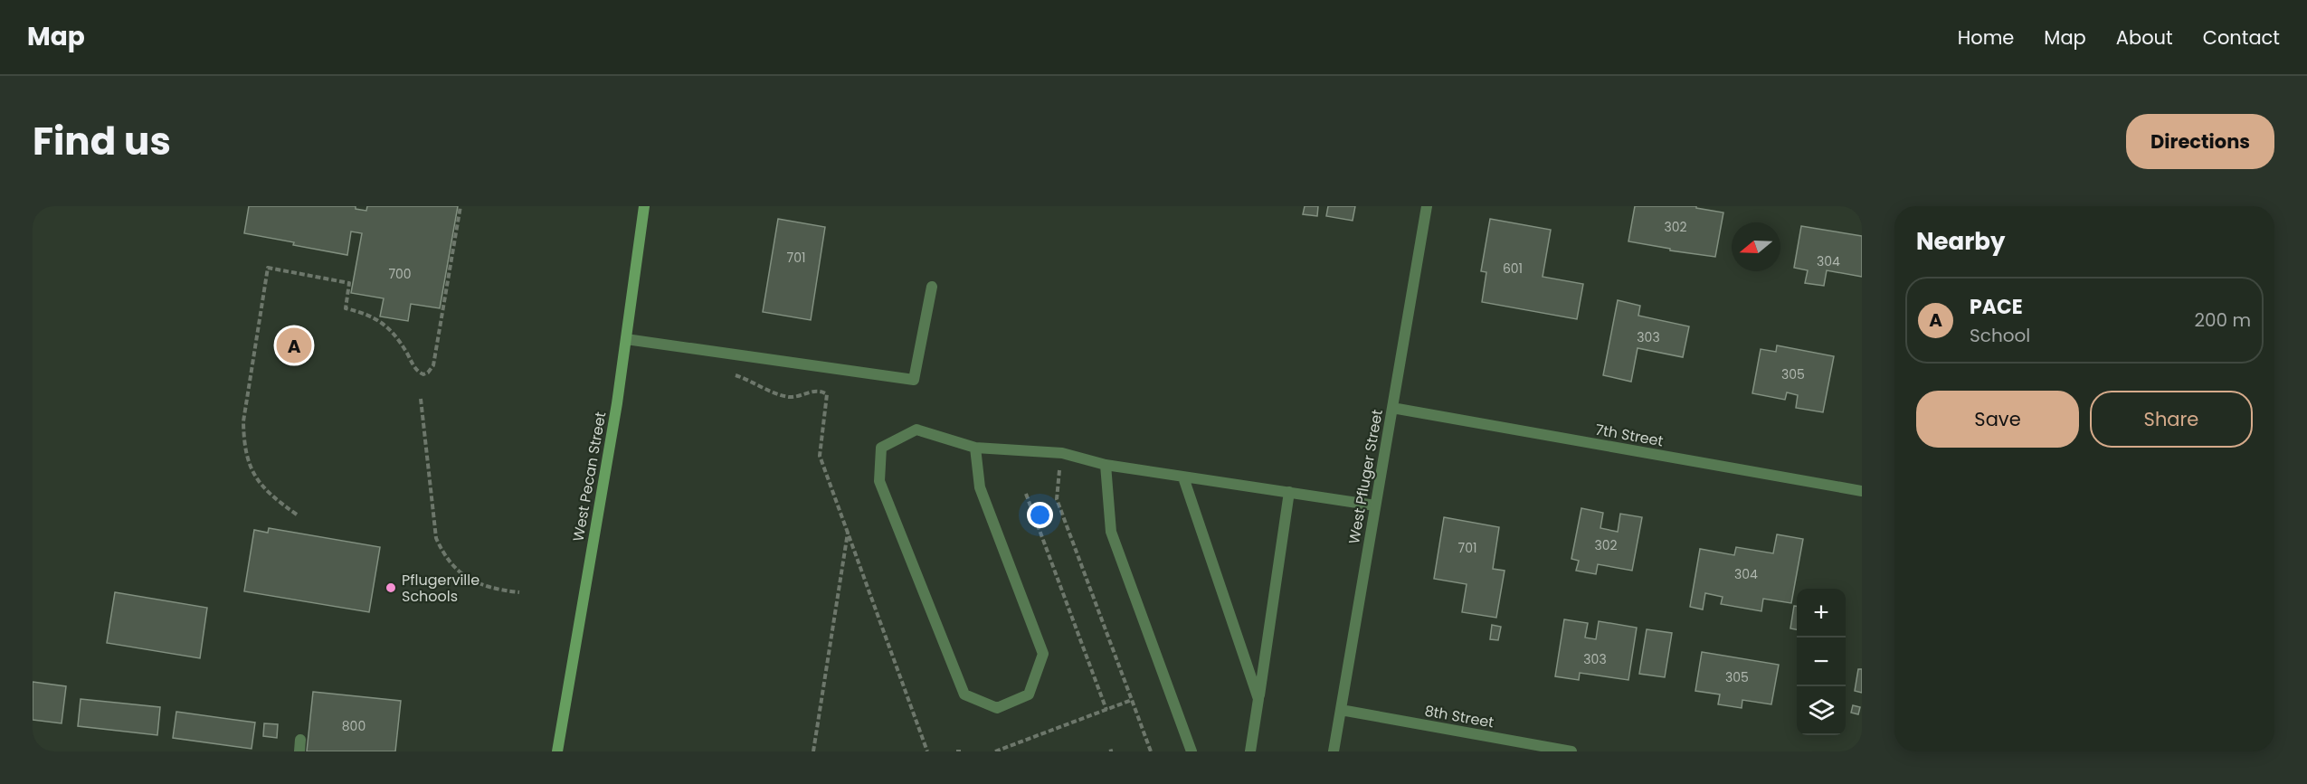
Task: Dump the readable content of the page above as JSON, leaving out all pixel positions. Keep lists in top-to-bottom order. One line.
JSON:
{"streets":{"main road":["West Pecan Street"],"street":["7th Street","West Pfluger Street","8th Street"]},"crossings":[["7th Street","West Pfluger Street"],["West Pfluger Street","8th Street"]],"places":["Pflugerville Schools"],"house_numbers":["302","701","304","601","700","303","305","302","701","304","303","305","800"],"north":"left","page":{"header":"Map","nav":["Home","Map","About","Contact"],"title":"Find us","buttons":["Directions",["Save","Share"]],"heading":"Nearby","list":[{"mark":"A","name":"PACE","note":"School","value":"200 m"}],"pins":"A","map_buttons":["+","−"]}}
